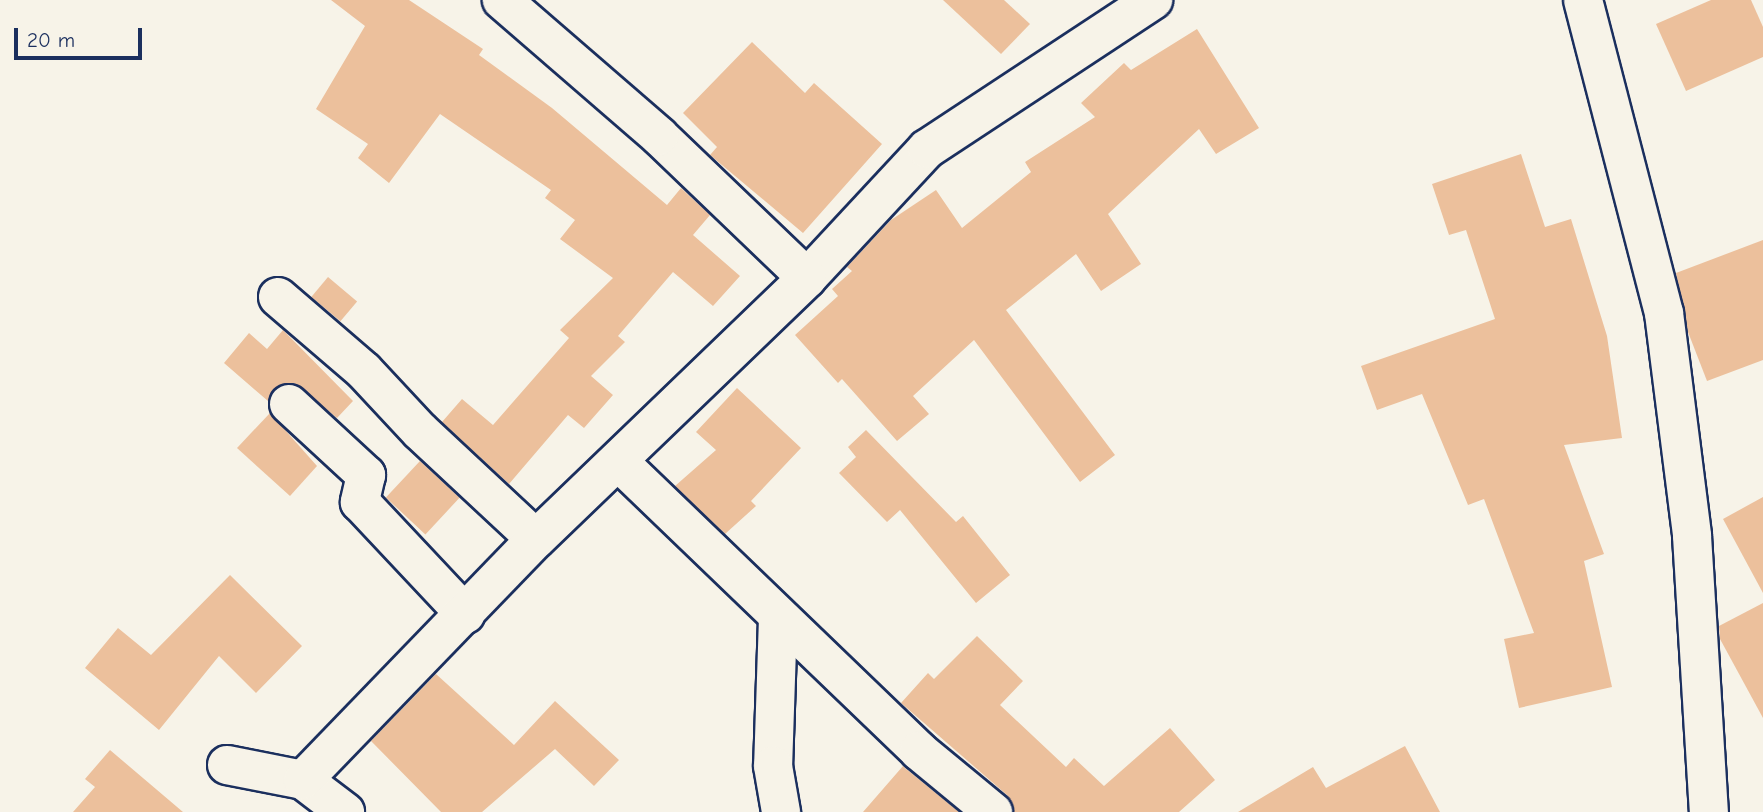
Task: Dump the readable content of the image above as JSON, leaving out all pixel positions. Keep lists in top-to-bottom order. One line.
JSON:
{"scale_bar":"20 m"}
